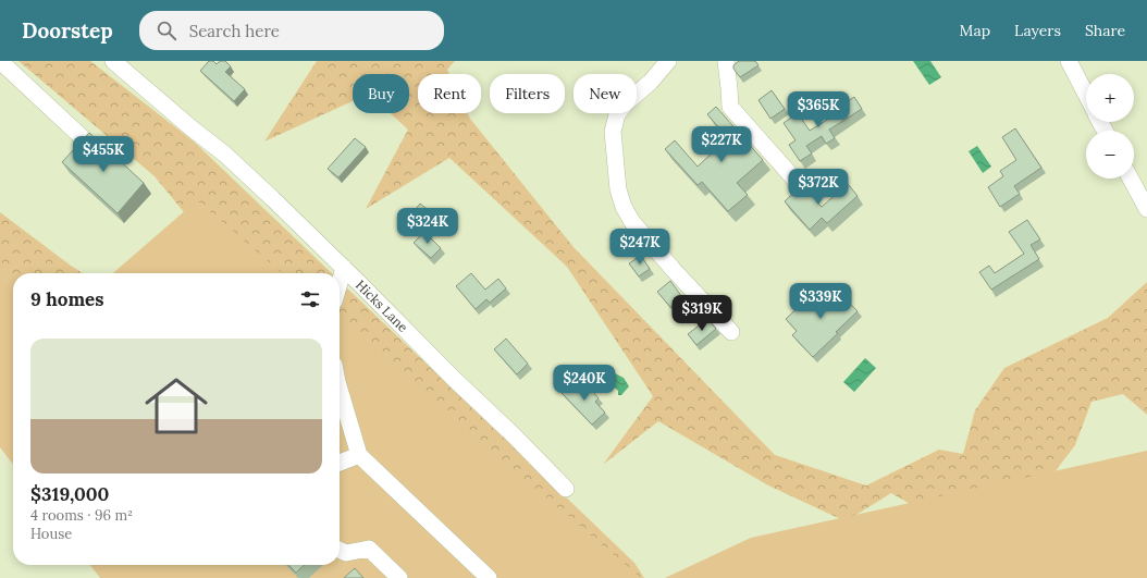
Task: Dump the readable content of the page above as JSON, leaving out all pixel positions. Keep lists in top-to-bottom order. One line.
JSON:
{"streets":{"street":["Hicks Lane"]},"page":{"header":"Doorstep","search":"Search here","nav":["Map","Layers","Share"],"map_buttons":["+","−"],"chip":["Buy","Rent","Filters","New"],"price":["$365K","$227K","$455K","$372K","$324K","$247K","$339K","$319K","$240K"],"heading":"9 homes","list":[{"name":"$319,000","note":"4 rooms · 96 m² · House"}]}}
